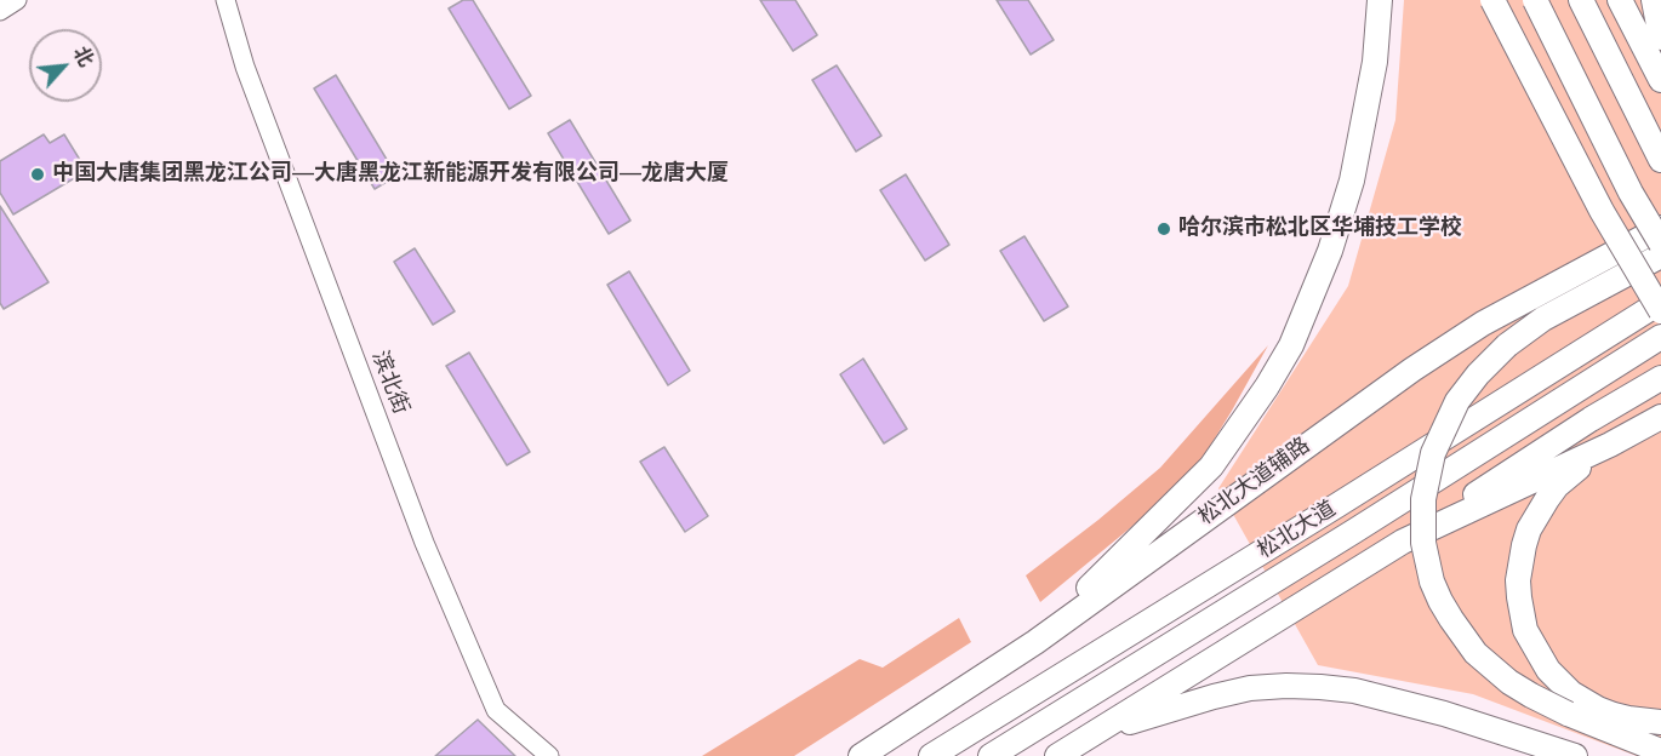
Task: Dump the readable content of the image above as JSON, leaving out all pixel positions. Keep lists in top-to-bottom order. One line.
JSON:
{"streets":{"highway":["松北大道辅路","松北大道"],"street":["滨北街"]},"places":["中国大唐集团黑龙江公司—大唐黑龙江新能源开发有限公司—龙唐大厦","哈尔滨市松北区华埔技工学校"],"north":"top right"}
